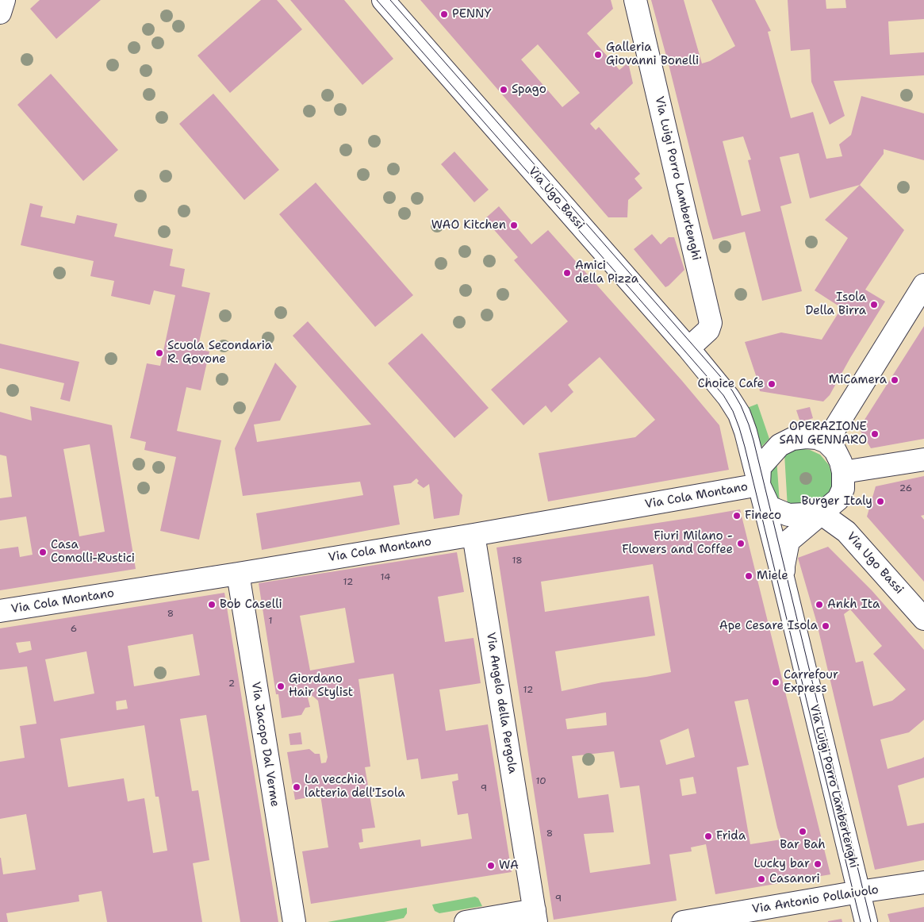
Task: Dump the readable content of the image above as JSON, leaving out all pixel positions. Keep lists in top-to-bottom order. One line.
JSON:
{"streets":{"street":["Via Luigi Porro Lambertenghi","Via Ugo Bassi","Via Cola Montano","Via Angelo della Pergola","Via Jacopo Dal Verme","Via Antonio Pollaiuolo"]},"crossings":[["Via Luigi Porro Lambertenghi","Via Ugo Bassi"],["Via Luigi Porro Lambertenghi","Via Cola Montano"],["Via Luigi Porro Lambertenghi","Via Antonio Pollaiuolo"],["Via Ugo Bassi","Via Cola Montano"],["Via Cola Montano","Via Angelo della Pergola"],["Via Cola Montano","Via Jacopo Dal Verme"]],"places":["PENNY","Galleria Giovanni Bonelli","Spago","WAO Kitchen","Amici della Pizza","Isola Della Birra","Scuola Secondaria R. Govone","MiCamera","Choice Cafe","OPERAZIONE SAN GENNARO","Burger Italy","Fineco","Fiuri Milano - Flowers and Coffee","Casa Comolli-Rustici","Miele","Bob Caselli","Ankh Ita","Ape Cesare Isola","Carrefour Express","Giordano Hair Stylist","La vecchia latteria dell'Isola","Bar Bah","Frida","Lucky bar","WA","Casanori"],"house_numbers":["26","18","14","12","8","1","6","2","12","10","9","8","9"]}
